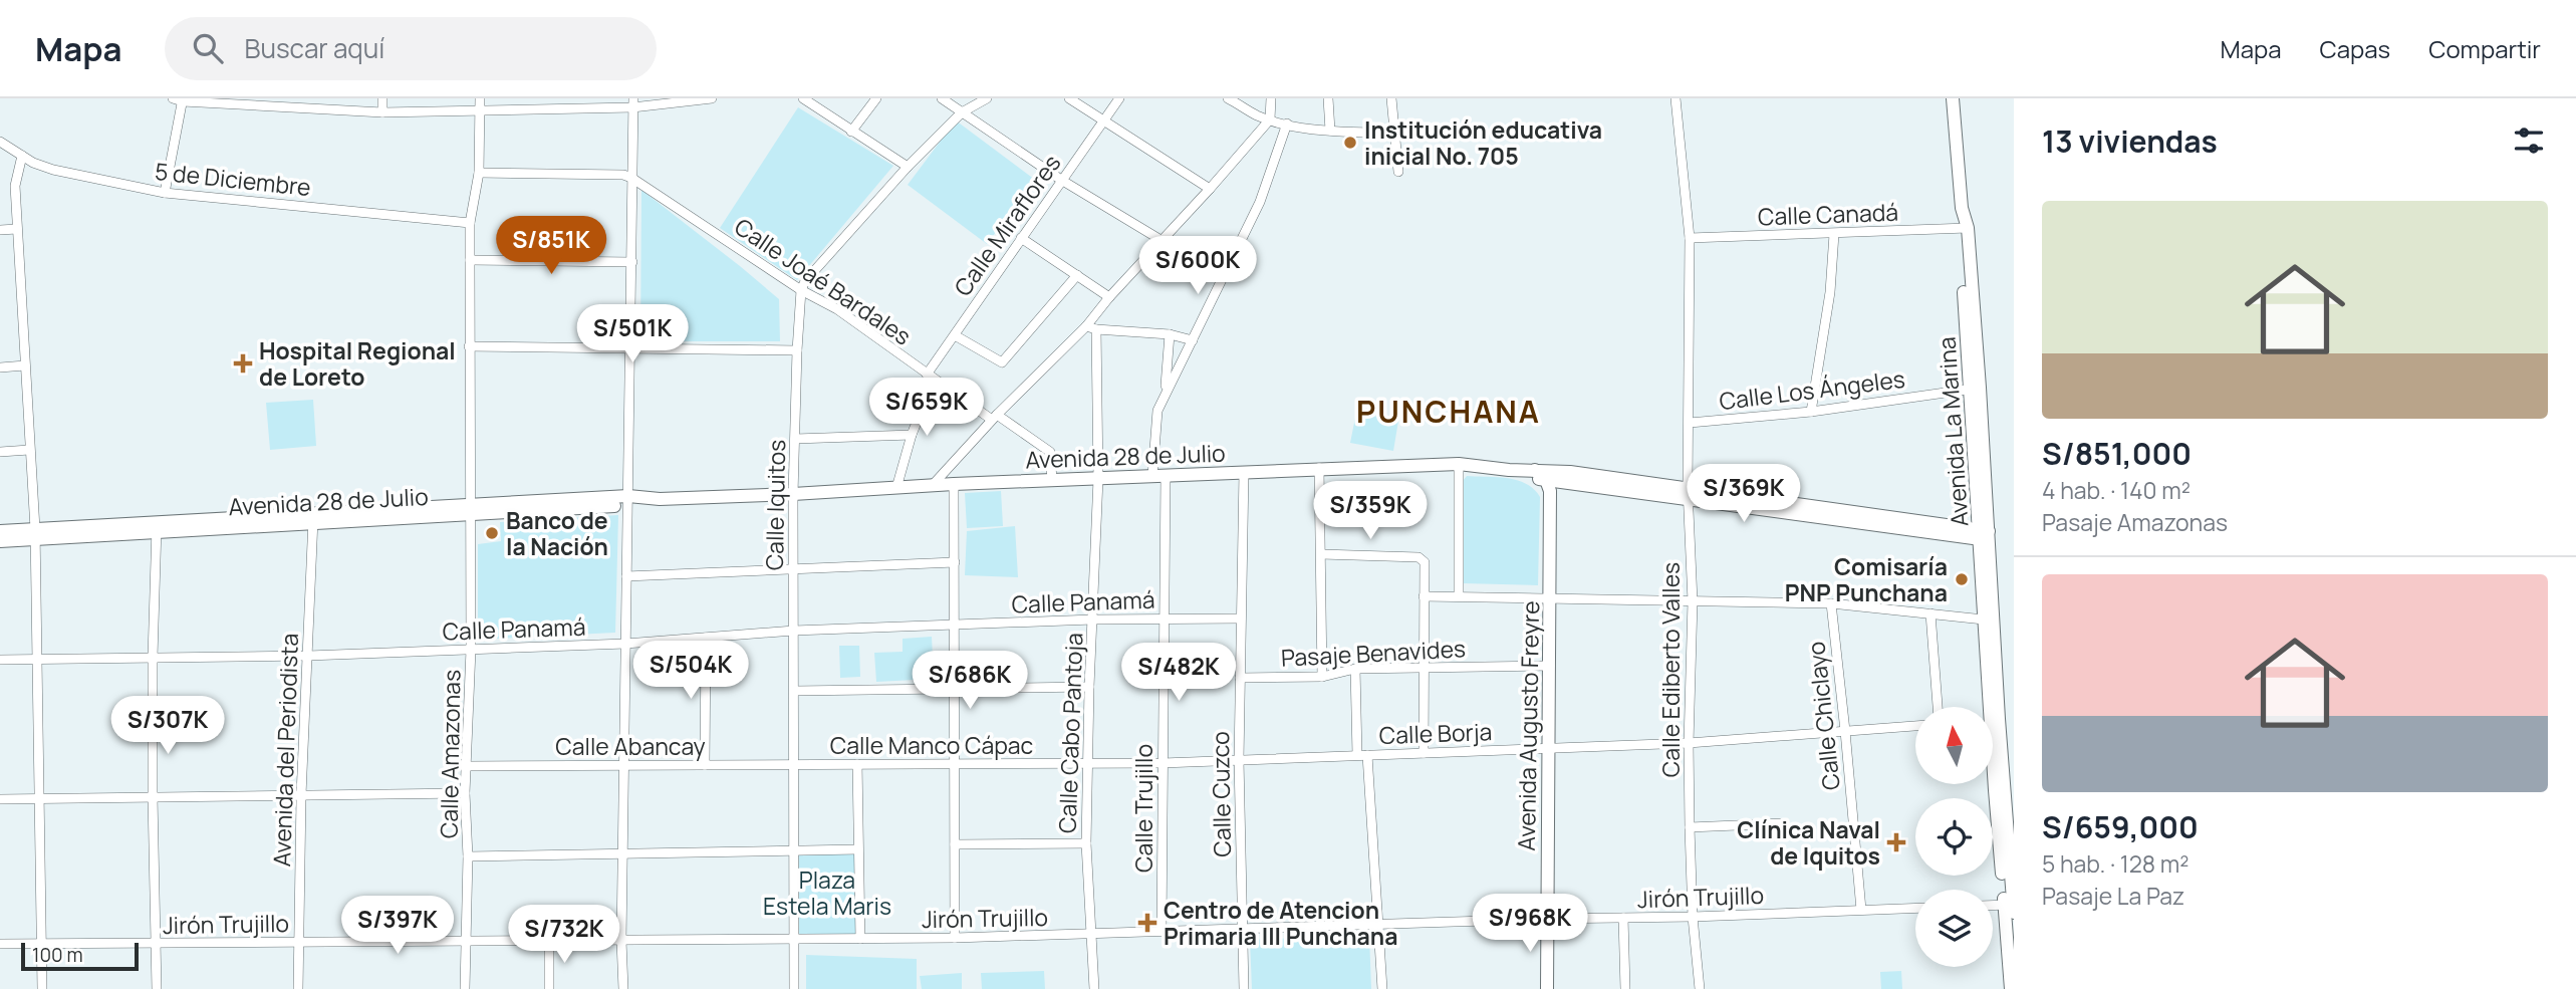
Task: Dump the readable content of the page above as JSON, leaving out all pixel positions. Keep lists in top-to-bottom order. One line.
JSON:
{"streets":{"main road":["Avenida La Marina","Avenida 28 de Julio","Avenida Augusto Freyre"],"street":["5 de Diciembre","Calle Canadá","Calle Miraflores","Calle Joaé Bardales","Calle Los Ángeles","Calle Iquitos","Calle Panamá","Pasaje Benavides","Calle Ediberto Valles","Calle Chiclayo","Calle Cabo Pantoja","Calle Borja","Calle Manco Cápac","Calle Abancay","Avenida del Periodista","Calle Amazonas","Calle Cuzco","Calle Trujillo","Jirón Trujillo"]},"crossings":[["5 de Diciembre","Calle Amazonas"],["Calle Canadá","Avenida La Marina"],["Calle Canadá","Calle Ediberto Valles"],["Calle Miraflores","Calle Joaé Bardales"],["Calle Miraflores","Avenida 28 de Julio"],["Calle Joaé Bardales","Avenida 28 de Julio"],["Calle Joaé Bardales","Calle Iquitos"],["Calle Los Ángeles","Avenida La Marina"],["Calle Los Ángeles","Calle Ediberto Valles"],["Avenida La Marina","Avenida 28 de Julio"],["Avenida 28 de Julio","Calle Iquitos"],["Avenida 28 de Julio","Calle Ediberto Valles"],["Avenida 28 de Julio","Avenida Augusto Freyre"],["Avenida 28 de Julio","Calle Cabo Pantoja"],["Avenida 28 de Julio","Avenida del Periodista"],["Avenida 28 de Julio","Calle Amazonas"],["Avenida 28 de Julio","Calle Cuzco"],["Avenida 28 de Julio","Calle Trujillo"],["Calle Iquitos","Calle Panamá"],["Calle Iquitos","Calle Manco Cápac"],["Calle Iquitos","Calle Abancay"],["Calle Iquitos","Jirón Trujillo"],["Calle Panamá","Calle Cabo Pantoja"],["Calle Panamá","Avenida del Periodista"],["Calle Panamá","Calle Amazonas"],["Calle Panamá","Calle Cuzco"],["Calle Panamá","Calle Trujillo"],["Pasaje Benavides","Avenida Augusto Freyre"],["Pasaje Benavides","Calle Cuzco"],["Calle Ediberto Valles","Calle Borja"],["Calle Ediberto Valles","Jirón Trujillo"],["Calle Chiclayo","Calle Borja"],["Calle Chiclayo","Jirón Trujillo"],["Avenida Augusto Freyre","Calle Borja"],["Avenida Augusto Freyre","Jirón Trujillo"],["Calle Cabo Pantoja","Calle Manco Cápac"],["Calle Cabo Pantoja","Jirón Trujillo"],["Calle Borja","Calle Manco Cápac"],["Calle Borja","Calle Cuzco"],["Calle Manco Cápac","Calle Abancay"],["Calle Manco Cápac","Calle Cuzco"],["Calle Manco Cápac","Calle Trujillo"],["Calle Abancay","Calle Amazonas"],["Avenida del Periodista","Jirón Trujillo"],["Calle Amazonas","Jirón Trujillo"],["Calle Cuzco","Jirón Trujillo"],["Calle Trujillo","Jirón Trujillo"]],"districts":["PUNCHANA"],"parks":["Plaza Estela Maris"],"places":{"other":["Institución educativa inicial No. 705","Banco de la Nación","Comisaría PNP Punchana"],"health":["Hospital Regional de Loreto","Clínica Naval de Iquitos","Centro de Atencion Primaria III Punchana"]},"scale_bar":"100 m","north":"top","page":{"header":"Mapa","search":"Buscar aquí","nav":["Mapa","Capas","Compartir"],"heading":"13 viviendas","list":[{"name":"S/851,000","note":"4 hab. · 140 m² · Pasaje Amazonas"},{"name":"S/659,000","note":"5 hab. · 128 m² · Pasaje La Paz"}],"price":["S/851K","S/600K","S/501K","S/659K","S/369K","S/359K","S/504K","S/482K","S/686K","S/307K","S/968K","S/397K","S/732K"],"scale":"100 m"}}
